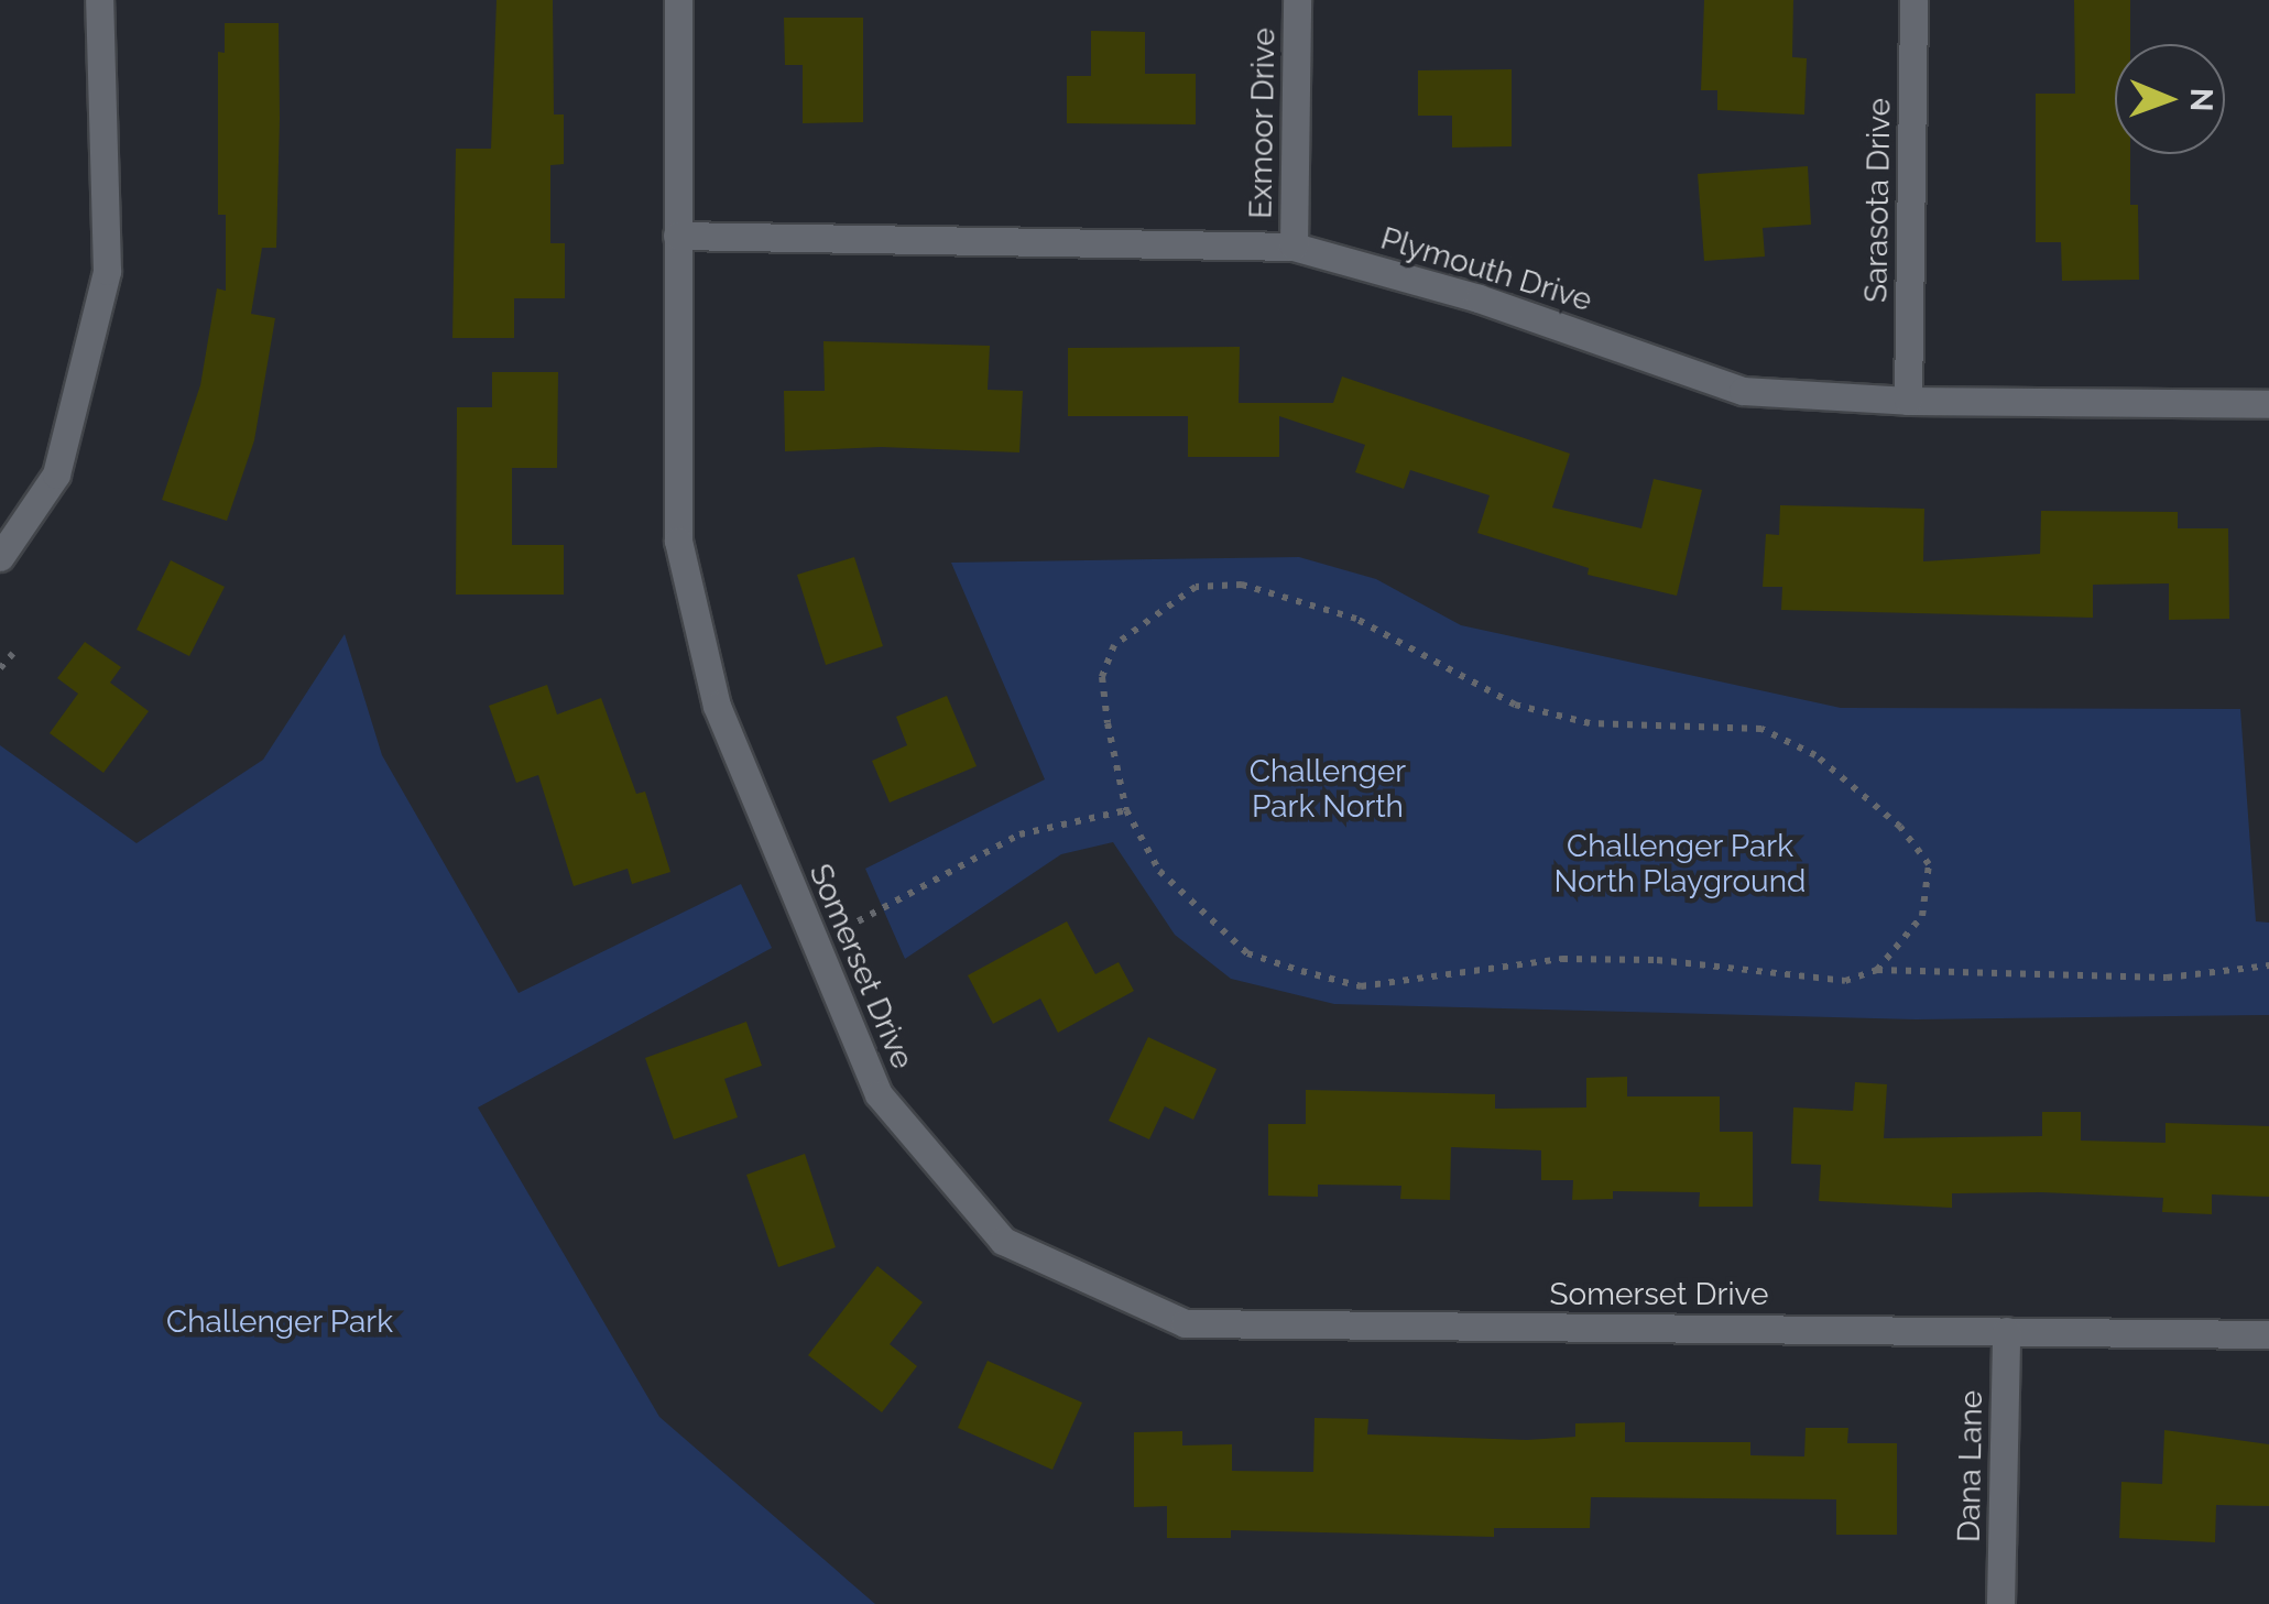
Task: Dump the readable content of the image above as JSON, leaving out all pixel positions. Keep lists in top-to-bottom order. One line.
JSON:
{"streets":{"street":["Exmoor Drive","Sarasota Drive","Plymouth Drive","Somerset Drive","Dana Lane"]},"crossings":[["Exmoor Drive","Plymouth Drive"],["Sarasota Drive","Plymouth Drive"],["Plymouth Drive","Somerset Drive"],["Somerset Drive","Dana Lane"]],"parks":["Challenger Park North","Challenger Park North Playground","Challenger Park"],"north":"right"}
